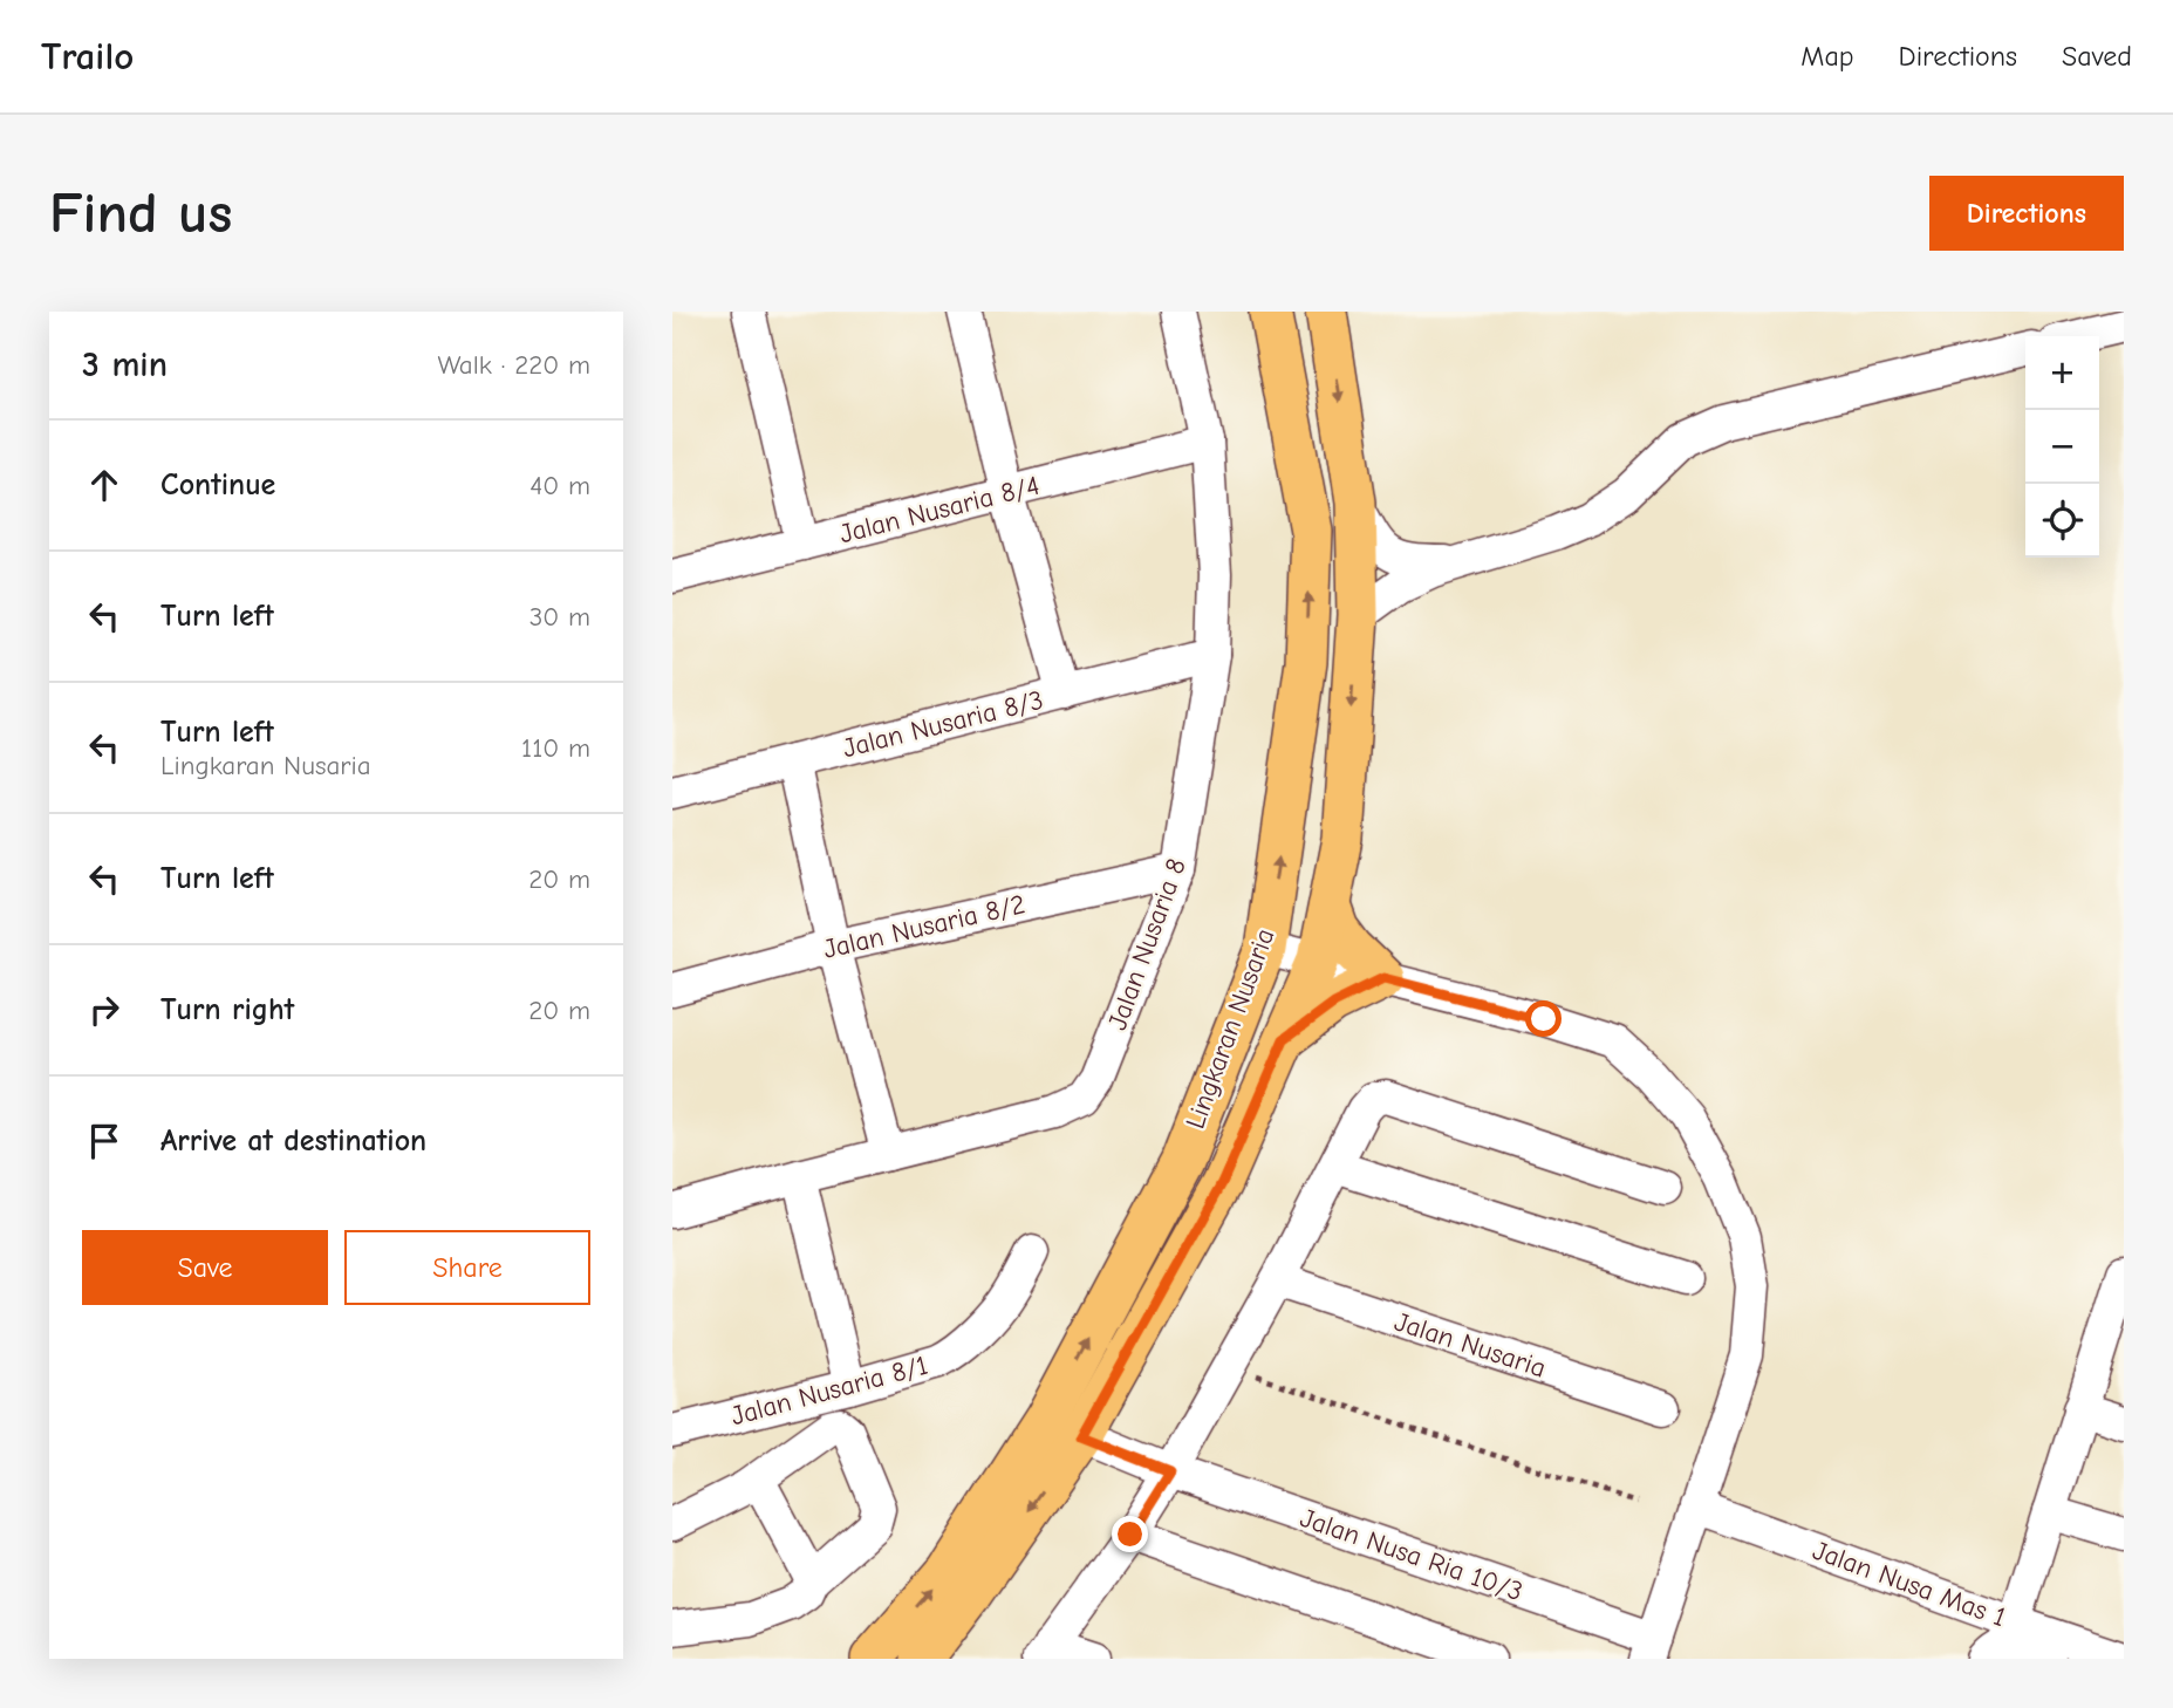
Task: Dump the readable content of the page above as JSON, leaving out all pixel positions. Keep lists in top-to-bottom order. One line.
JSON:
{"streets":{"main road":["Lingkaran Nusaria"],"street":["Jalan Nusaria 8/4","Jalan Nusaria 8/3","Jalan Nusaria 8/2","Jalan Nusaria 8","Jalan Nusaria","Jalan Nusaria 8/1","Jalan Nusa Ria 10/3","Jalan Nusa Mas 1"]},"crossings":[["Jalan Nusaria 8/4","Jalan Nusaria 8"],["Jalan Nusaria 8/3","Jalan Nusaria 8"],["Jalan Nusaria 8/2","Jalan Nusaria 8"],["Lingkaran Nusaria","Jalan Nusa Ria 10/3"]],"page":{"header":"Trailo","nav":["Map","Directions","Saved"],"buttons":["Directions",["Save","Share"]],"title":"Find us","heading":["3 min","Walk · 220 m"],"map_buttons":["+","−"],"list":[["Continue","40 m"],["Turn left","30 m"],["Turn left","Lingkaran Nusaria","110 m"],["Turn left","20 m"],["Turn right","20 m"],"Arrive at destination"]}}
